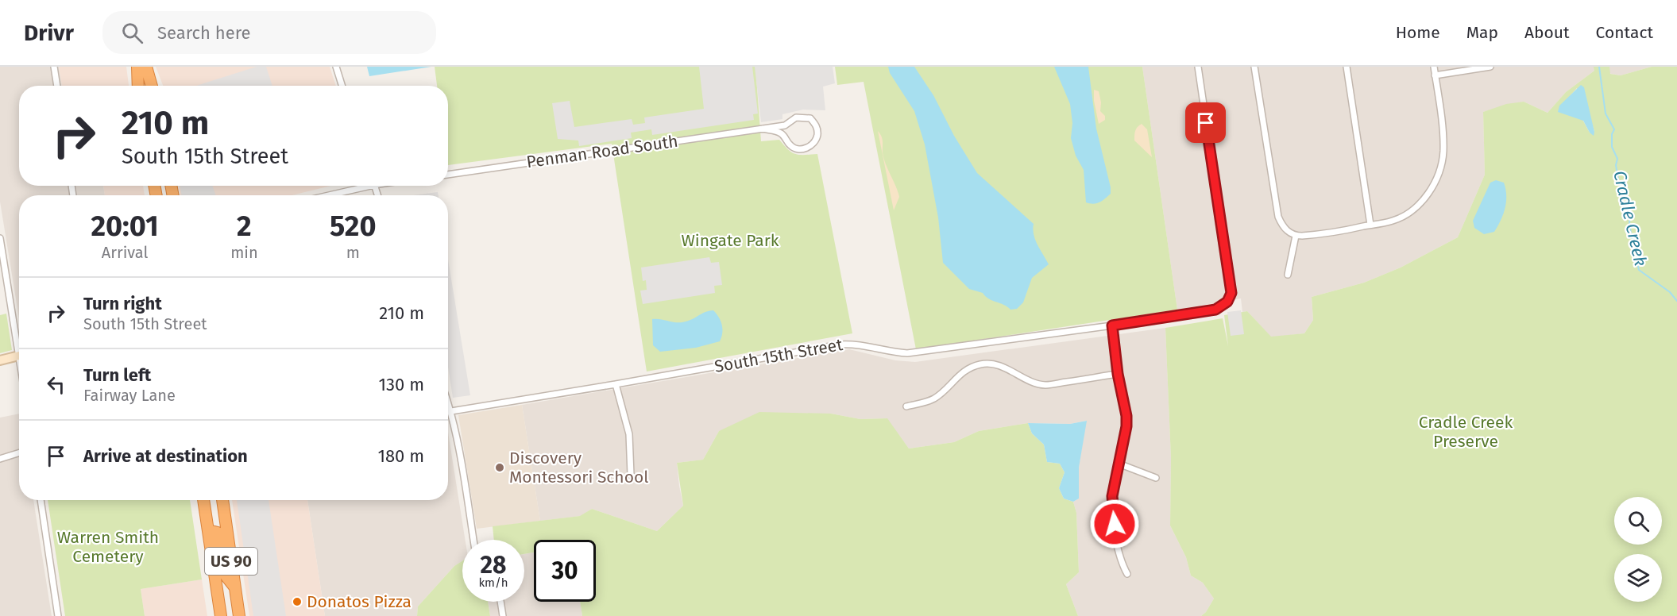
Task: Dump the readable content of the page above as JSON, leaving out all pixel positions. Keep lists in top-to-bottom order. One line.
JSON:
{"streets":{"highway":["US 90"],"street":["Penman Road South","South 15th Street"]},"water":["Cradle Creek"],"parks":["Wingate Park","Cradle Creek Preserve","Warren Smith Cemetery"],"places":["Discovery Montessori School","Donatos Pizza"],"page":{"header":"Drivr","search":"Search here","nav":["Home","Map","About","Contact"],"turn":["210 m","South 15th Street"],"eta":["20:01","Arrival","2","min","520","m"],"list":[{"name":"Turn right","note":"South 15th Street","value":"210 m"},{"name":"Turn left","note":"Fairway Lane","value":"130 m"},{"name":"Arrive at destination","value":"180 m"}],"speed":"28 km/h","limit":"30"}}
